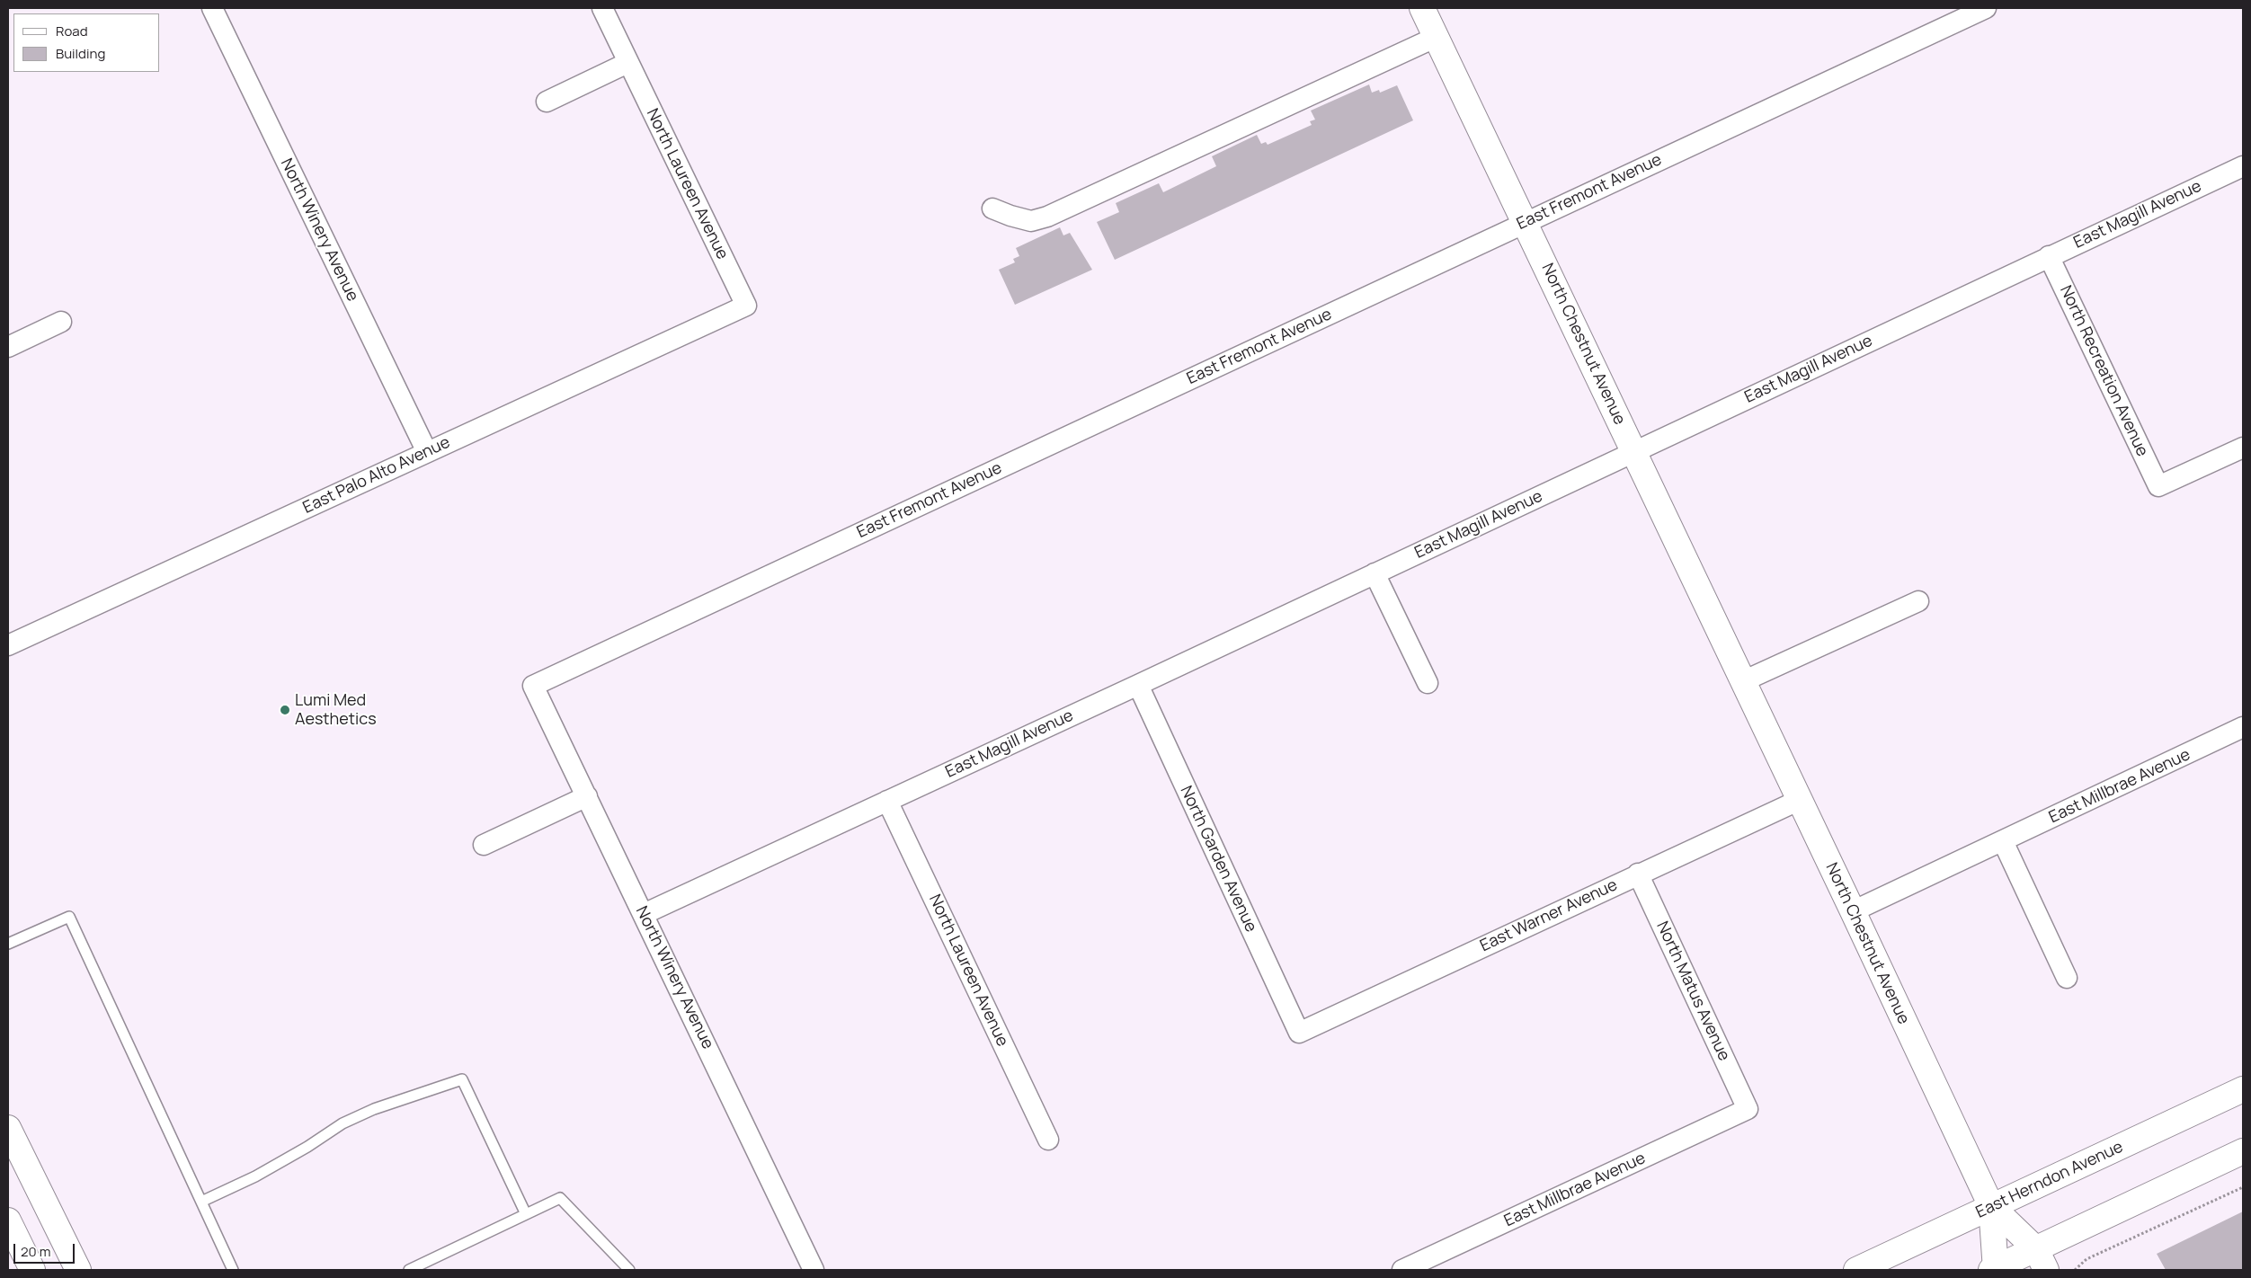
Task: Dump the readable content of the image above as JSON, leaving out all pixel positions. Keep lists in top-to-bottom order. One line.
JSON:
{"streets":{"street":["North Laureen Avenue","East Fremont Avenue","East Magill Avenue","North Winery Avenue","North Chestnut Avenue","North Recreation Avenue","East Palo Alto Avenue","East Millbrae Avenue","North Garden Avenue","East Warner Avenue","North Matus Avenue","East Herndon Avenue"]},"crossings":[["North Laureen Avenue","East Magill Avenue"],["North Laureen Avenue","East Palo Alto Avenue"],["East Fremont Avenue","North Winery Avenue"],["East Fremont Avenue","North Chestnut Avenue"],["East Magill Avenue","North Winery Avenue"],["East Magill Avenue","North Chestnut Avenue"],["East Magill Avenue","North Recreation Avenue"],["East Magill Avenue","North Garden Avenue"],["North Winery Avenue","East Palo Alto Avenue"],["North Chestnut Avenue","East Millbrae Avenue"],["North Chestnut Avenue","East Warner Avenue"],["North Chestnut Avenue","East Herndon Avenue"],["East Millbrae Avenue","North Matus Avenue"],["North Garden Avenue","East Warner Avenue"],["East Warner Avenue","North Matus Avenue"]],"places":["Lumi Med Aesthetics"],"legend":["Road","Building"],"scale_bar":"20 m"}
